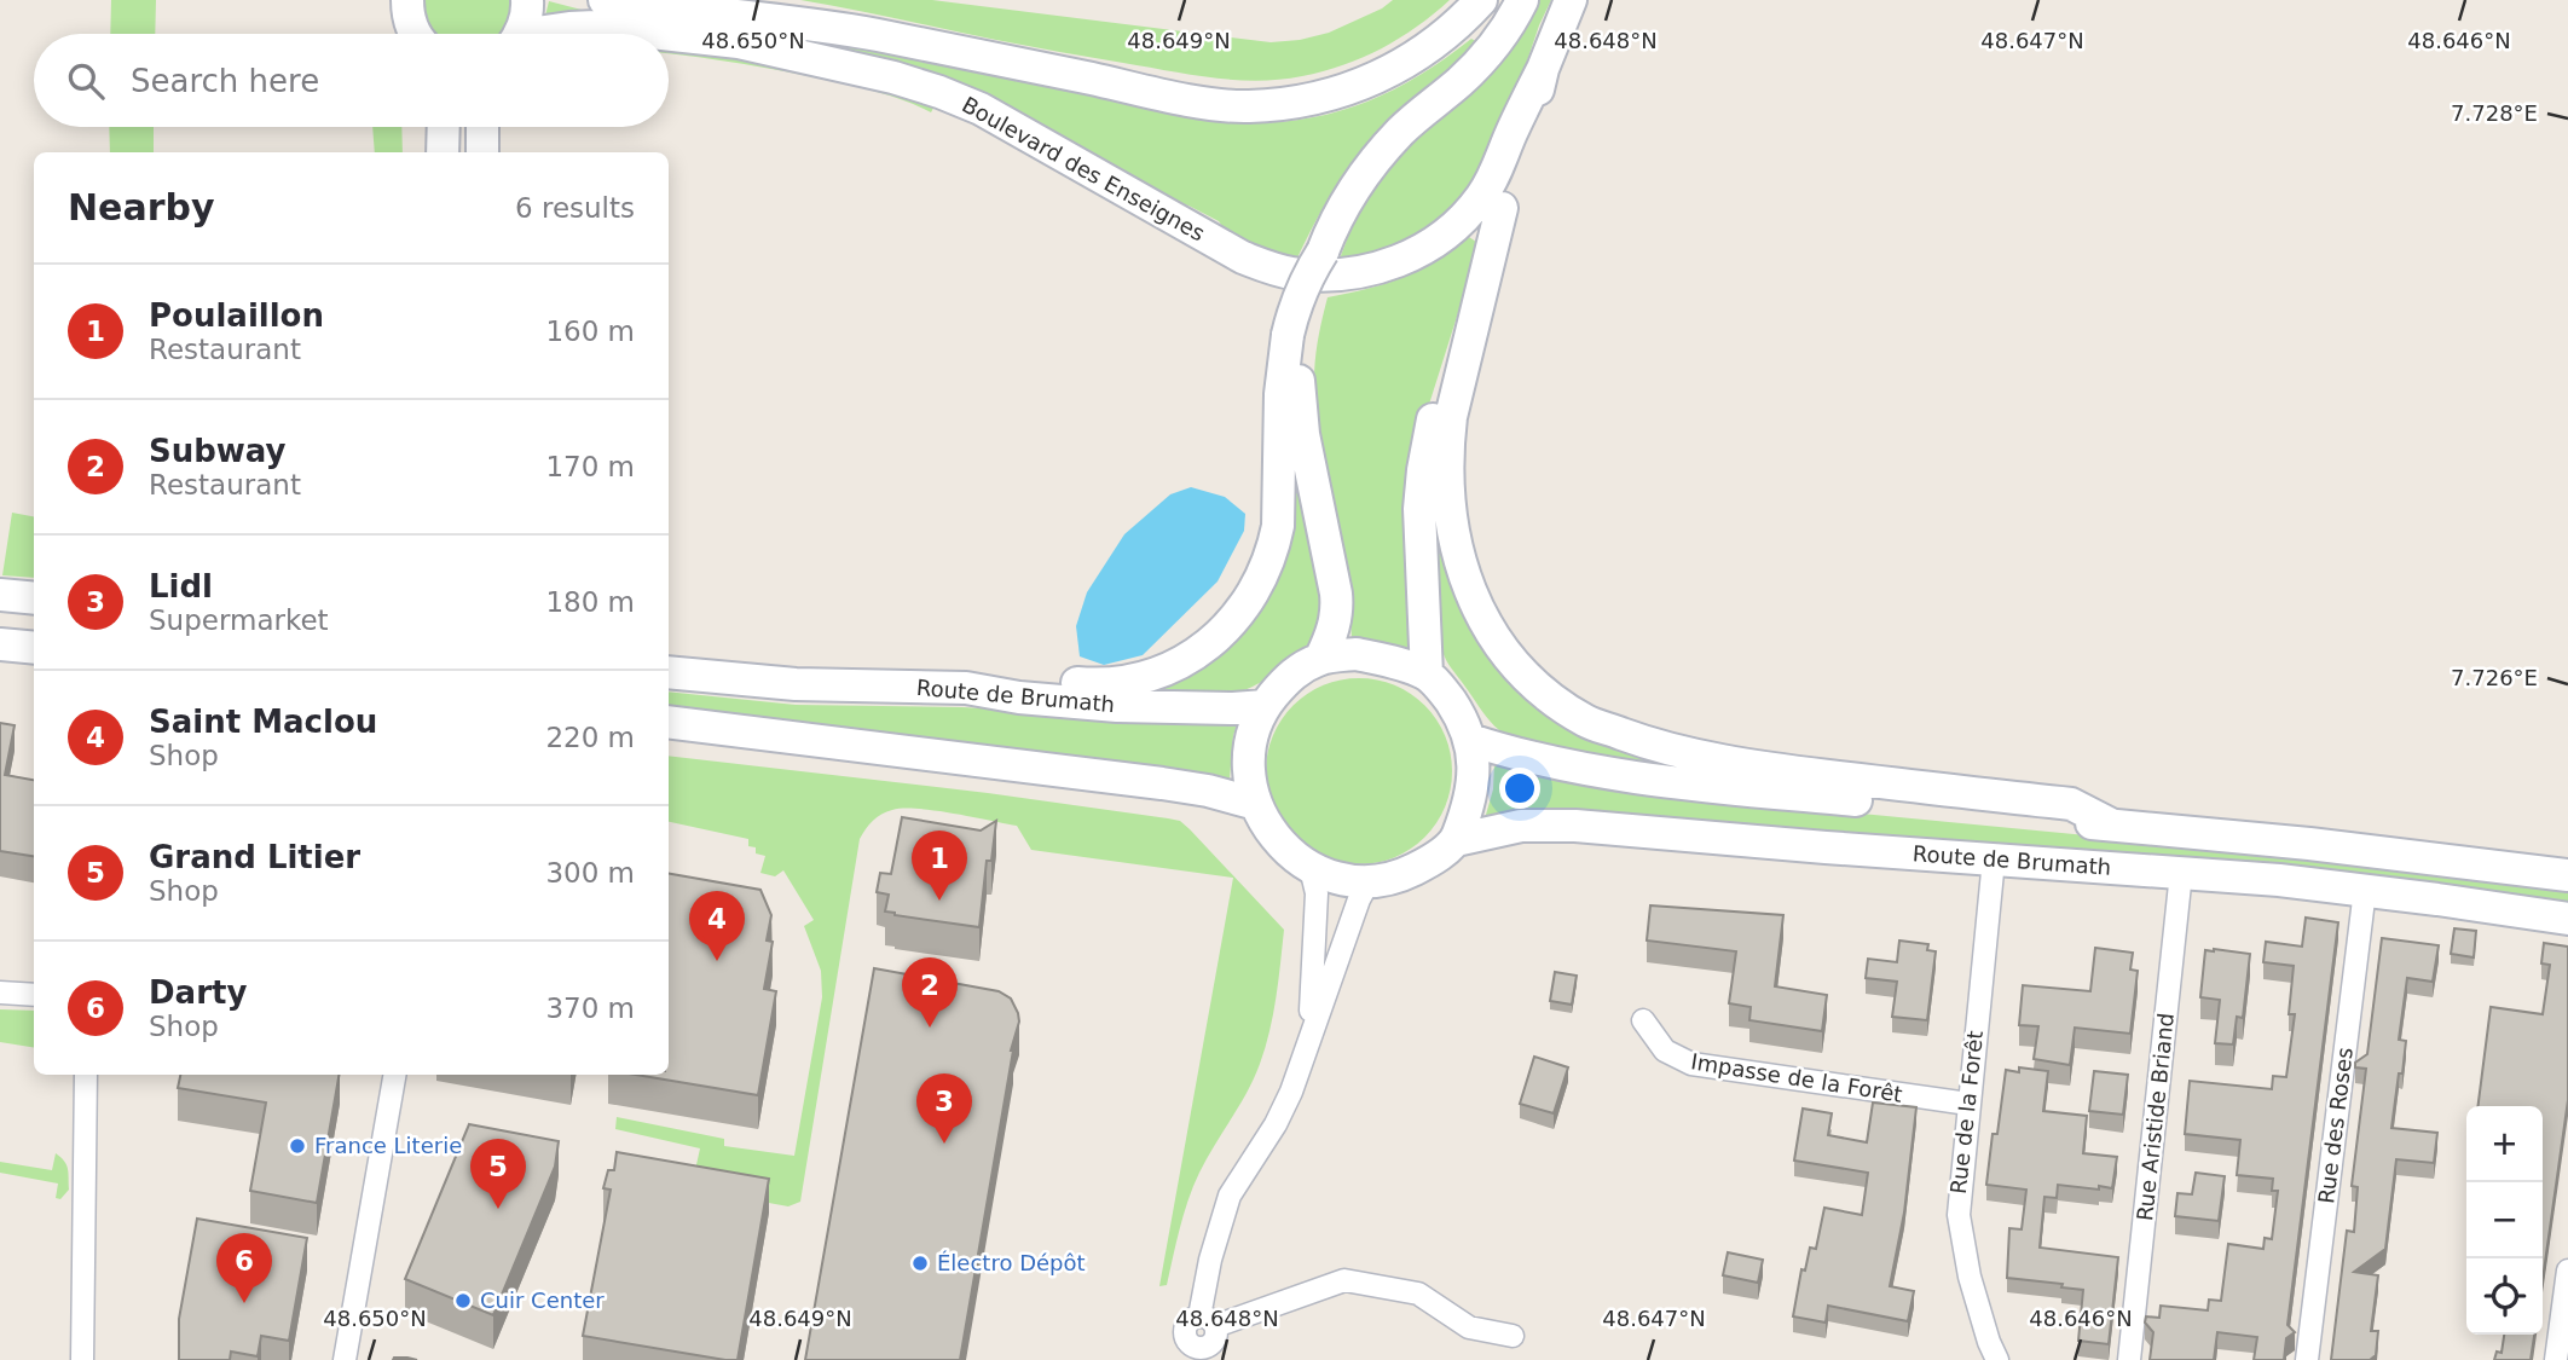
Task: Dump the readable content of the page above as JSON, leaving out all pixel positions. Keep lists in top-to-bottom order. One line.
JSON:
{"streets":{"main road":["Boulevard des Enseignes","Route de Brumath"],"street":["Impasse de la Forêt","Rue de la Forêt","Rue Aristide Briand","Rue des Roses"]},"crossings":[["Route de Brumath","Rue de la Forêt"],["Route de Brumath","Rue Aristide Briand"],["Route de Brumath","Rue des Roses"],["Impasse de la Forêt","Rue de la Forêt"]],"places":["France Literie","Électro Dépôt","Cuir Center"],"page":{"search":"Search here","heading":["Nearby","6 results"],"list":[{"mark":"1","name":"Poulaillon","note":"Restaurant","value":"160 m"},{"mark":"2","name":"Subway","note":"Restaurant","value":"170 m"},{"mark":"3","name":"Lidl","note":"Supermarket","value":"180 m"},{"mark":"4","name":"Saint Maclou","note":"Shop","value":"220 m"},{"mark":"5","name":"Grand Litier","note":"Shop","value":"300 m"},{"mark":"6","name":"Darty","note":"Shop","value":"370 m"}],"pins":["1","4","2","3","5","6"],"map_buttons":["+","−"]},"coordinates":["48.650°N","48.649°N","48.648°N","48.647°N","48.646°N","7.728°E","7.726°E"]}
